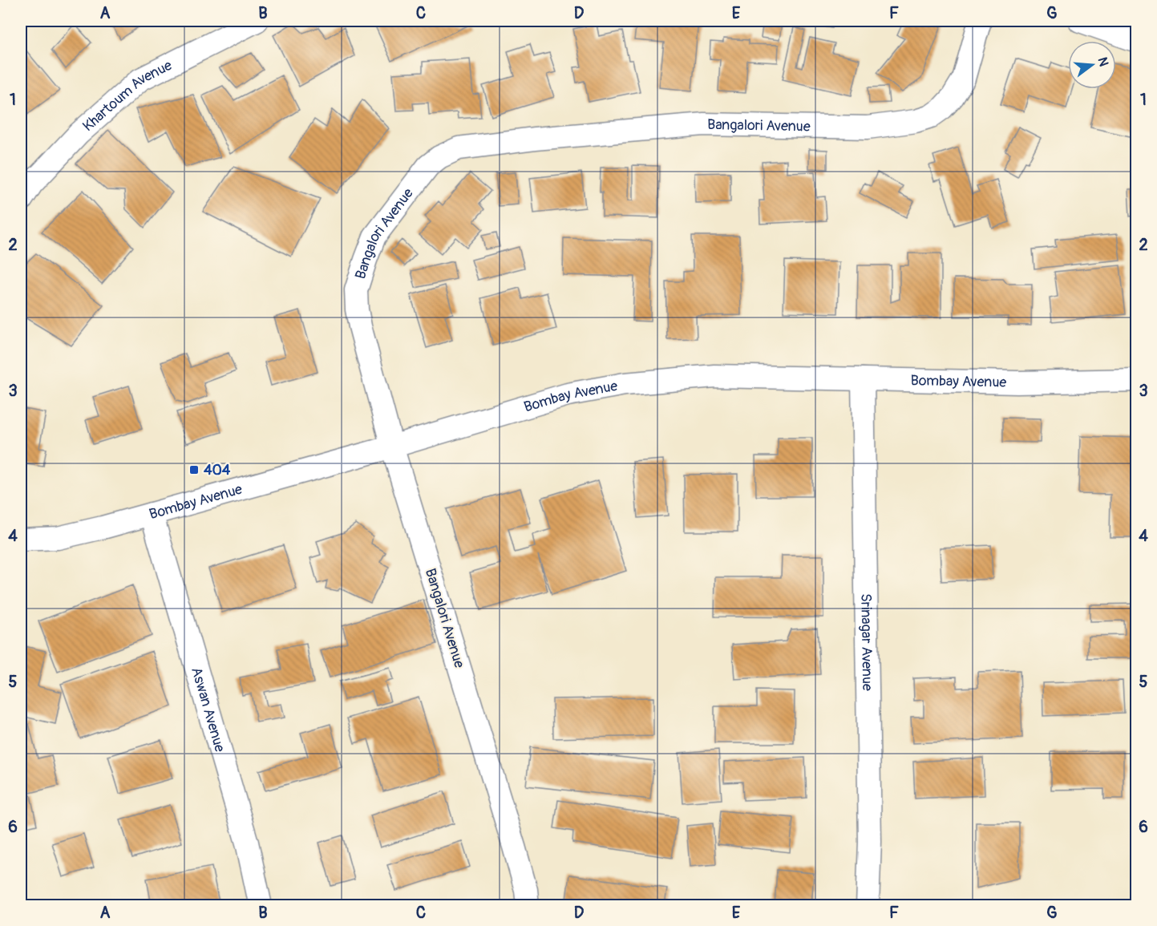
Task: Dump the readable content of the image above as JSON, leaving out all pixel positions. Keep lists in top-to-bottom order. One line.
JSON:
{"streets":{"street":["Khartoum Avenue","Bangalori Avenue","Bombay Avenue","Srinagar Avenue","Aswan Avenue"]},"crossings":[["Bangalori Avenue","Bombay Avenue"],["Bombay Avenue","Srinagar Avenue"],["Bombay Avenue","Aswan Avenue"]],"places":{"transit":["404"]},"north":"right","grid":{"columns":["A","B","C","D","E","F","G"],"rows":["1","2","3","4","5","6"]}}
